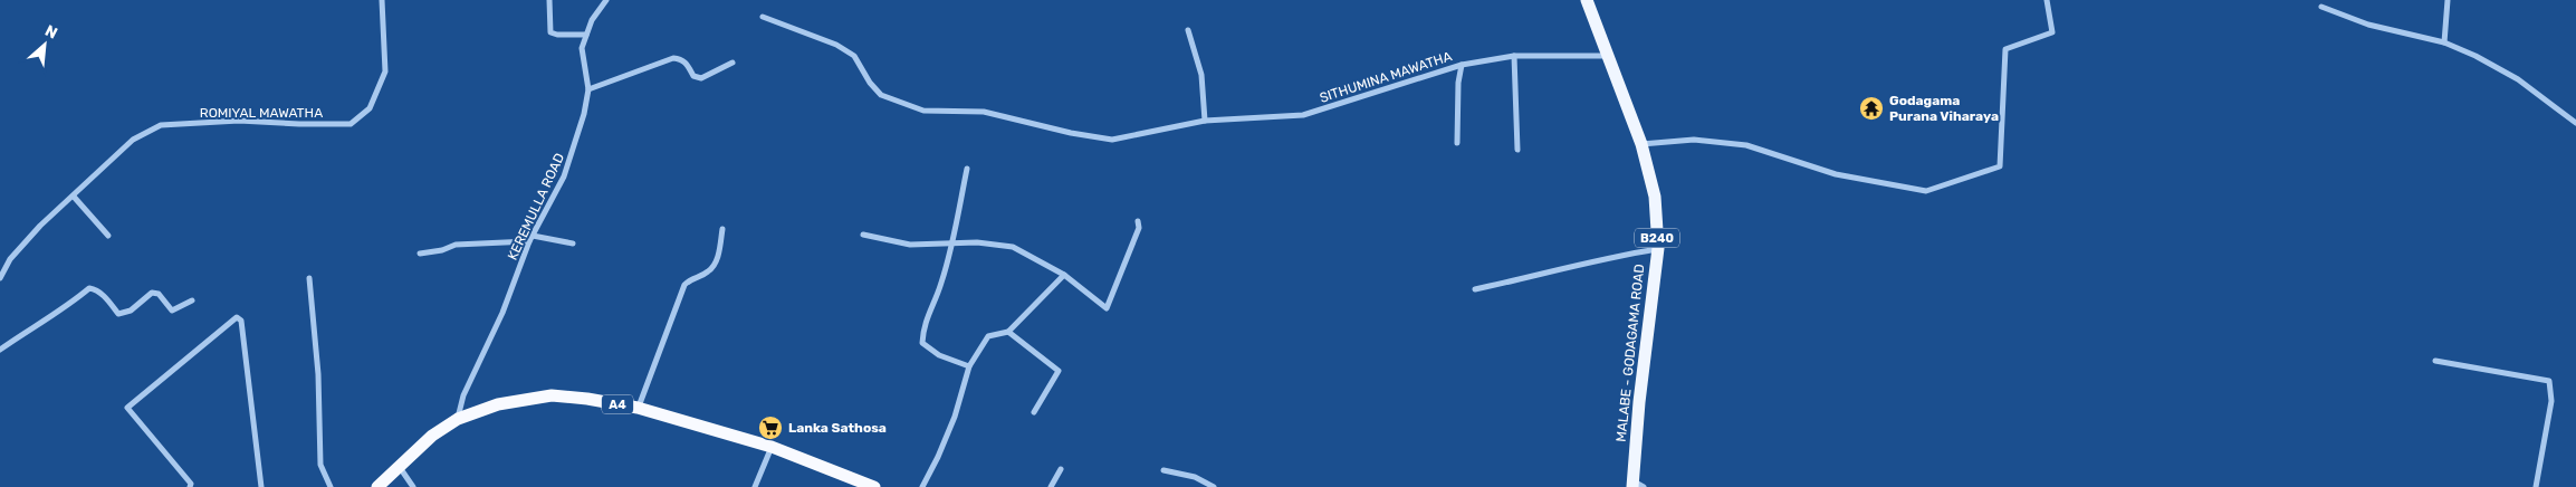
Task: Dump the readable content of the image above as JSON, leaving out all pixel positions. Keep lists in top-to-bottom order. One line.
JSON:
{"streets":{"highway":["A4"],"main road":["B240","MALABE - GODAGAMA ROAD"],"street":["SITHUMINA MAWATHA","ROMIYAL MAWATHA","KEREMULLA ROAD"]},"crossings":[["SITHUMINA MAWATHA","MALABE - GODAGAMA ROAD"],["KEREMULLA ROAD","A4"]],"places":{"temple":["Godagama Purana Viharaya"],"supermarket":["Lanka Sathosa"]},"north":"top right"}
